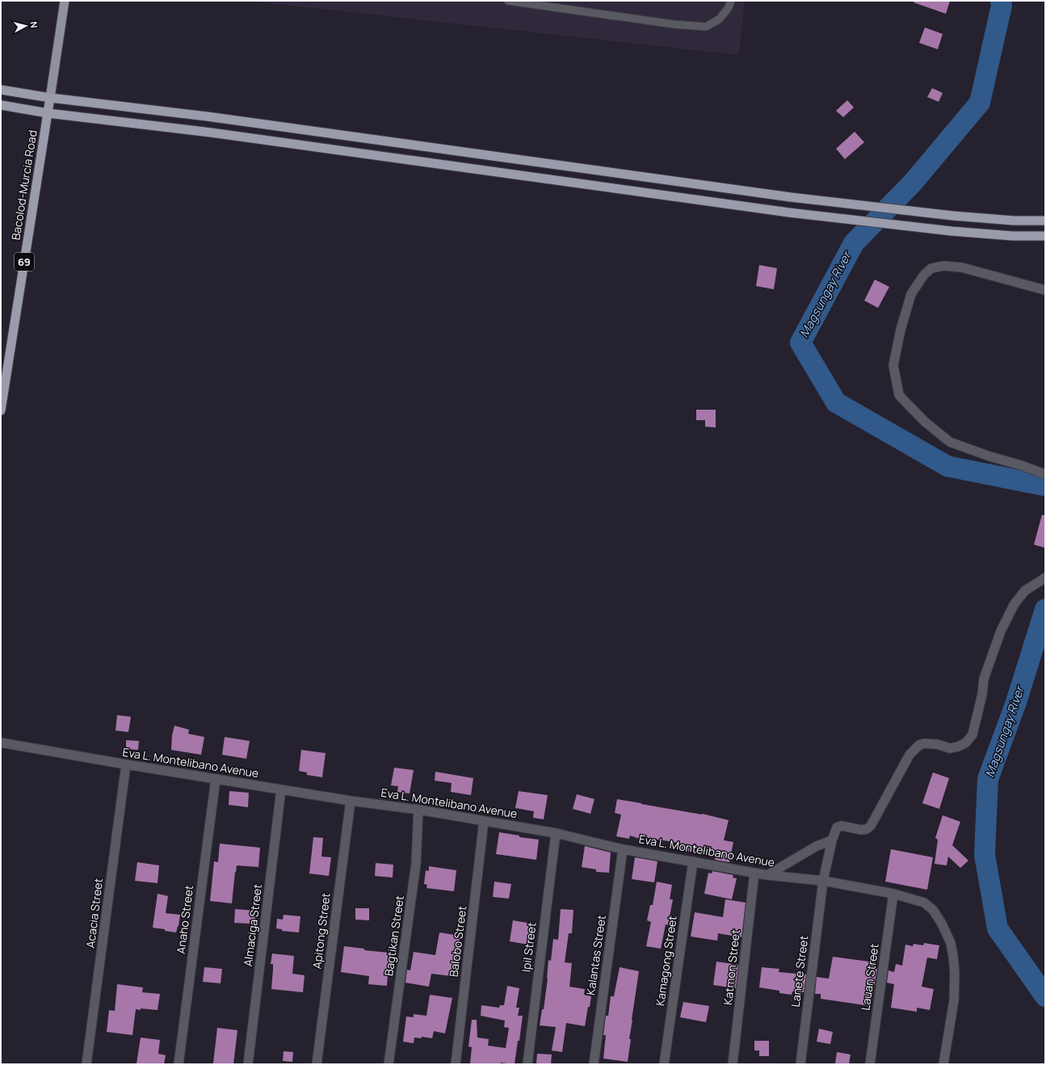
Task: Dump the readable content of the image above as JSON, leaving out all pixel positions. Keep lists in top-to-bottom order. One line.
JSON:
{"streets":{"highway":["Bacolod-Murcia Road","69"],"street":["Eva L. Montelibano Avenue","Acacia Street","Anaho Street","Almaciga Street","Apitong Street","Bagtikan Street","Balobo Street","Ipil Street","Kalantas Street","Kamagong Street","Katmon Street","Lanete Street","Lauan Street"]},"crossings":[["Eva L. Montelibano Avenue","Acacia Street"],["Eva L. Montelibano Avenue","Anaho Street"],["Eva L. Montelibano Avenue","Almaciga Street"],["Eva L. Montelibano Avenue","Apitong Street"],["Eva L. Montelibano Avenue","Bagtikan Street"],["Eva L. Montelibano Avenue","Balobo Street"],["Eva L. Montelibano Avenue","Ipil Street"],["Eva L. Montelibano Avenue","Kalantas Street"],["Eva L. Montelibano Avenue","Kamagong Street"],["Eva L. Montelibano Avenue","Katmon Street"],["Eva L. Montelibano Avenue","Lanete Street"],["Eva L. Montelibano Avenue","Lauan Street"]],"water":["Magsungay River"],"north":"right"}
